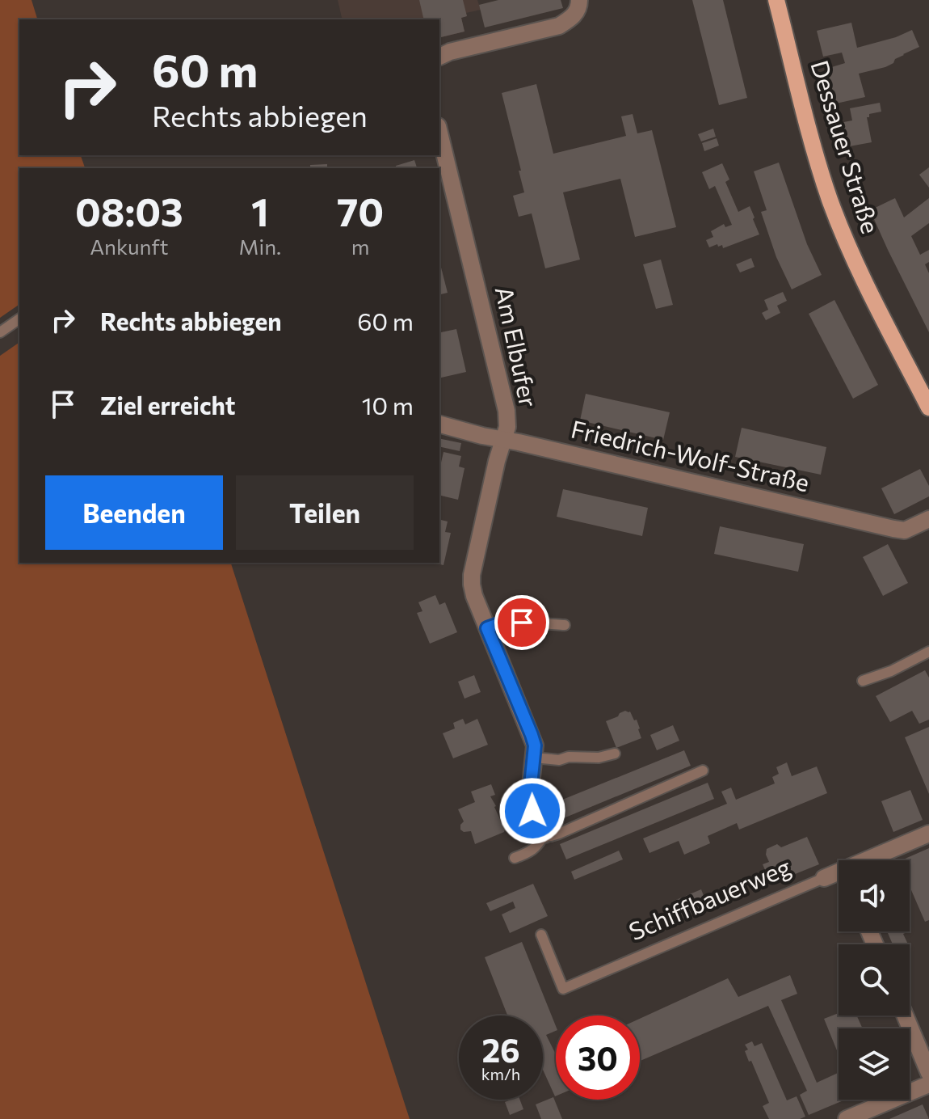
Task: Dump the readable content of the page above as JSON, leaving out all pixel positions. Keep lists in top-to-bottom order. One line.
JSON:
{"streets":{"main road":["Dessauer Straße"],"street":["Am Elbufer","Friedrich-Wolf-Straße","Schiffbauerweg"]},"crossings":[["Am Elbufer","Friedrich-Wolf-Straße"]],"page":{"turn":["60 m","Rechts abbiegen"],"eta":["08:03","Ankunft","1","Min.","70","m"],"list":[{"name":"Rechts abbiegen","value":"60 m"},{"name":"Ziel erreicht","value":"10 m"}],"buttons":["Beenden","Teilen"],"speed":"26 km/h","limit":"30"}}
